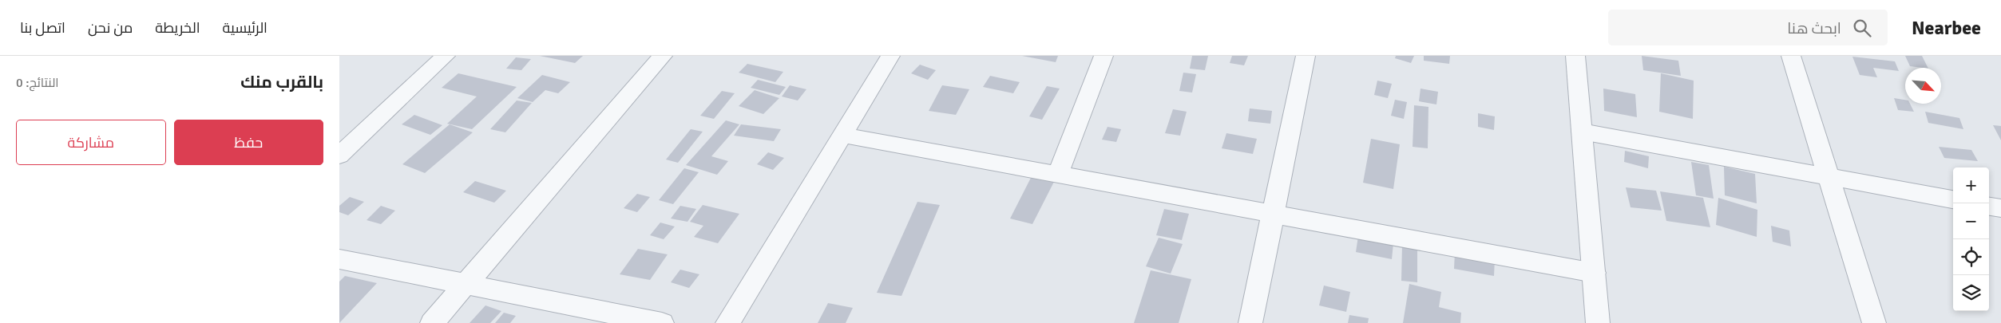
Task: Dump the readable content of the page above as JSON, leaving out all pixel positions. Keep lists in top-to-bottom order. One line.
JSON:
{"north":"bottom right","page":{"header":"Nearbee","search":"ابحث هنا","nav":["الرئيسية","الخريطة","من نحن","اتصل بنا"],"heading":["بالقرب منك","النتائج: 0"],"buttons":["حفظ","مشاركة"],"map_buttons":["+","−"]}}
